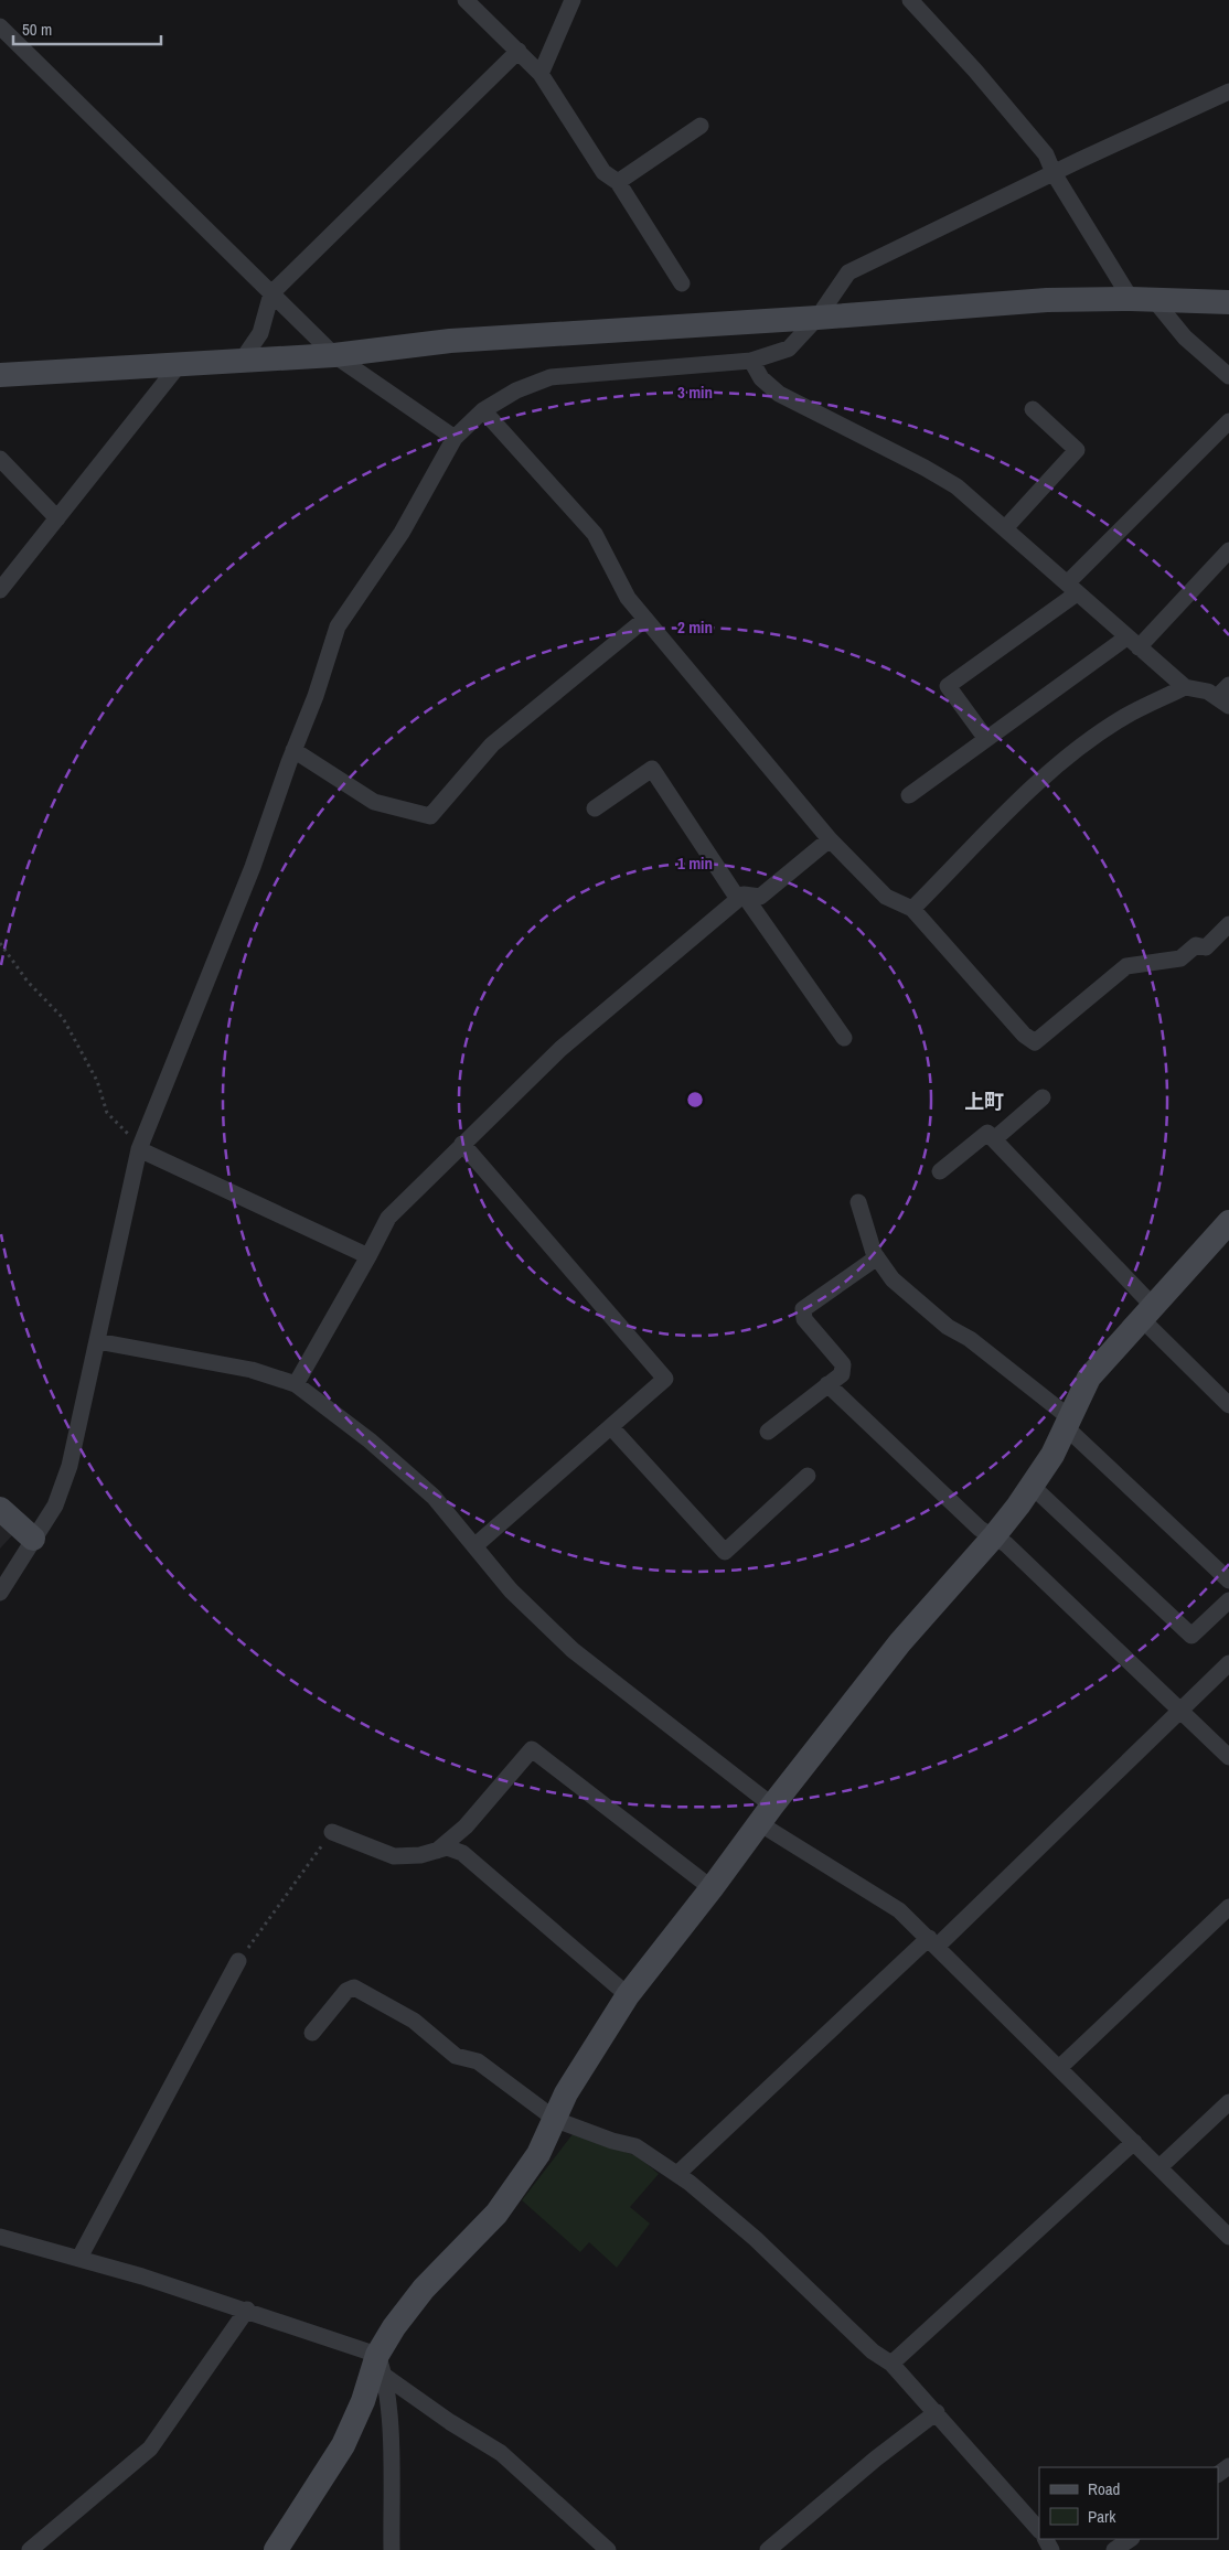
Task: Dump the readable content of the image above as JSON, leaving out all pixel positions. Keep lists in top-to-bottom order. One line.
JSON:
{"districts":["上町"],"legend":["Road","Park"],"scale_bar":"50 m","rings":["3 min","2 min","1 min"]}
